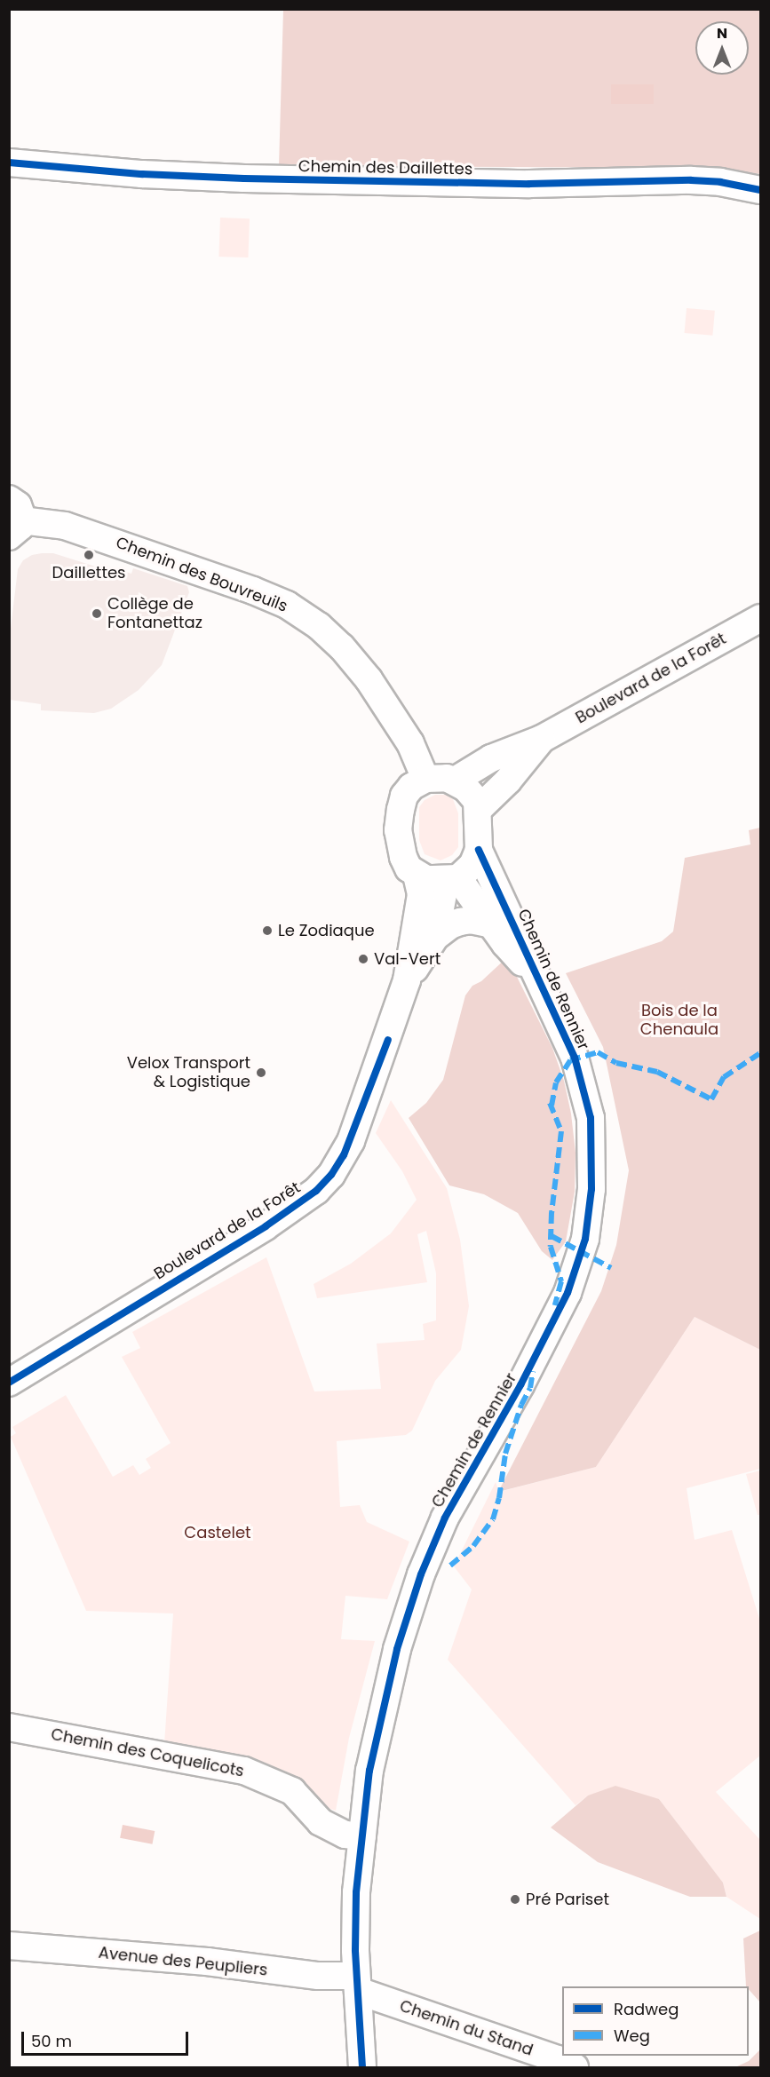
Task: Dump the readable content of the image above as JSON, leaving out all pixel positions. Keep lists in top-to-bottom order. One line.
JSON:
{"streets":{"street":["Chemin des Daillettes","Chemin des Bouvreuils","Boulevard de la Forêt","Chemin de Rennier","Chemin des Coquelicots","Avenue des Peupliers","Chemin du Stand"]},"crossings":[["Chemin des Bouvreuils","Boulevard de la Forêt"],["Chemin des Bouvreuils","Chemin de Rennier"],["Boulevard de la Forêt","Chemin de Rennier"],["Chemin de Rennier","Chemin des Coquelicots"],["Chemin de Rennier","Avenue des Peupliers"],["Chemin de Rennier","Chemin du Stand"],["Avenue des Peupliers","Chemin du Stand"]],"parks":["Bois de la Chenaula","Castelet"],"places":["Daillettes","Collège de Fontanettaz","Le Zodiaque","Val-Vert","Velox Transport & Logistique","Pré Pariset"],"legend":["Radweg","Weg"],"scale_bar":"50 m","north":"top"}
